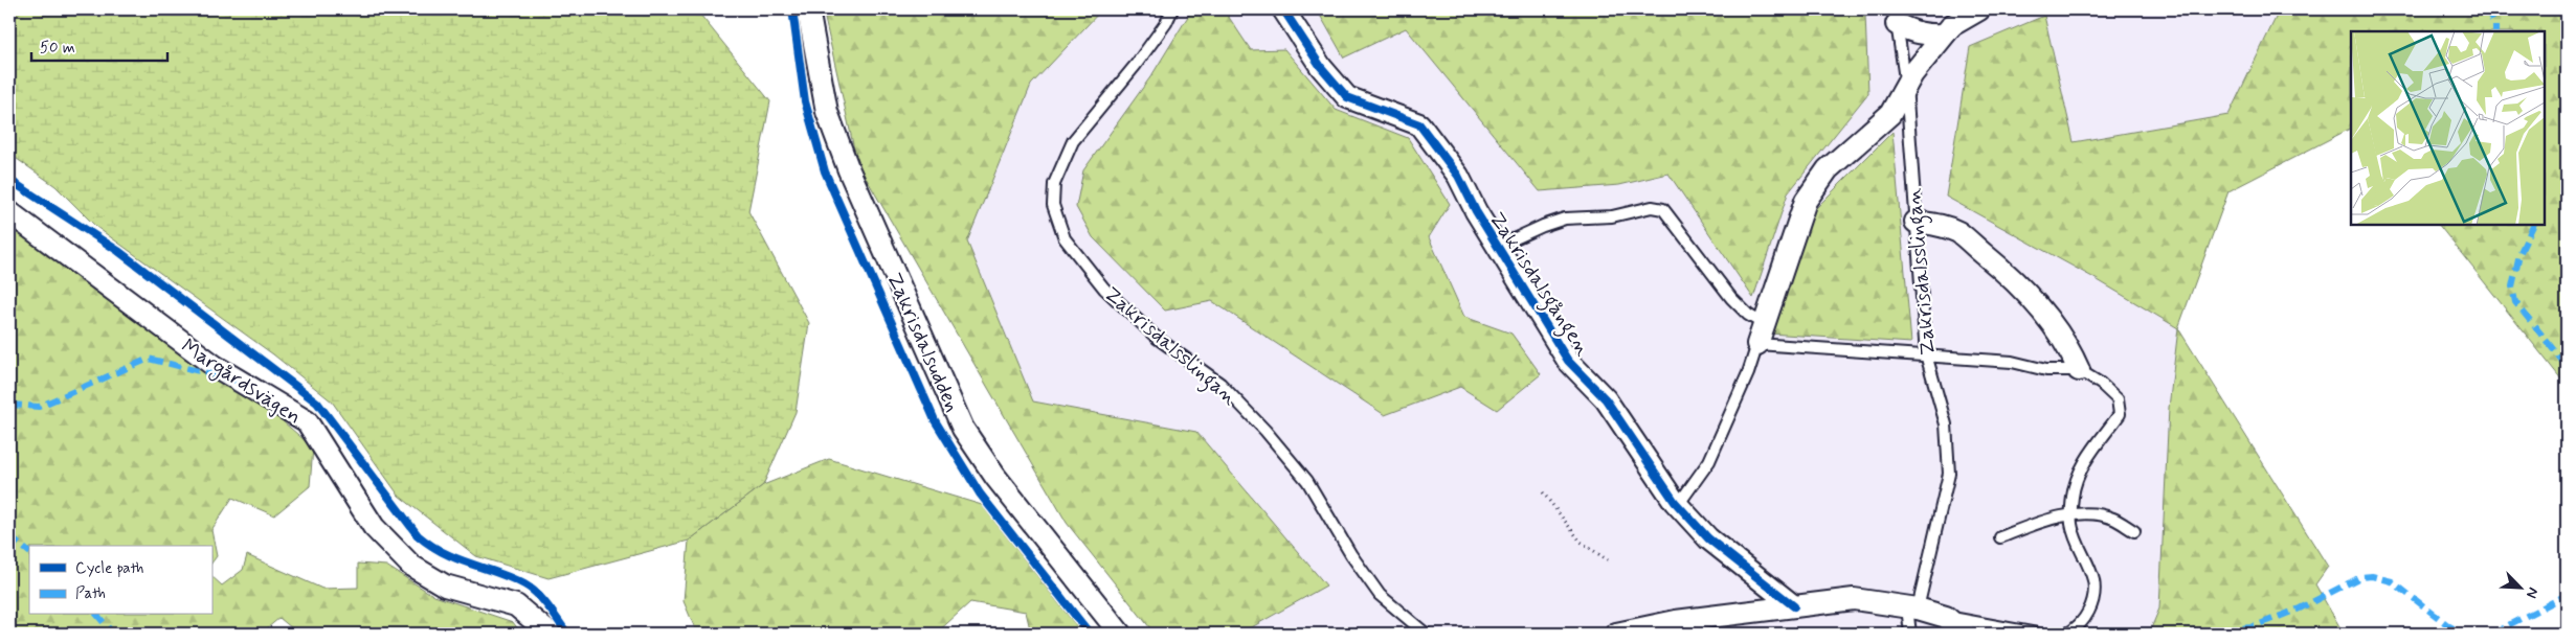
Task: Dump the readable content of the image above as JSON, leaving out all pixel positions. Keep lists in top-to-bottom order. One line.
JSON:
{"streets":{"street":["Zakrisdalsslingan","Zakrisdalsgången","Zakrisdalsudden","Margårdsvägen"]},"legend":["Cycle path","Path"],"scale_bar":"50 m","north":"bottom right"}
